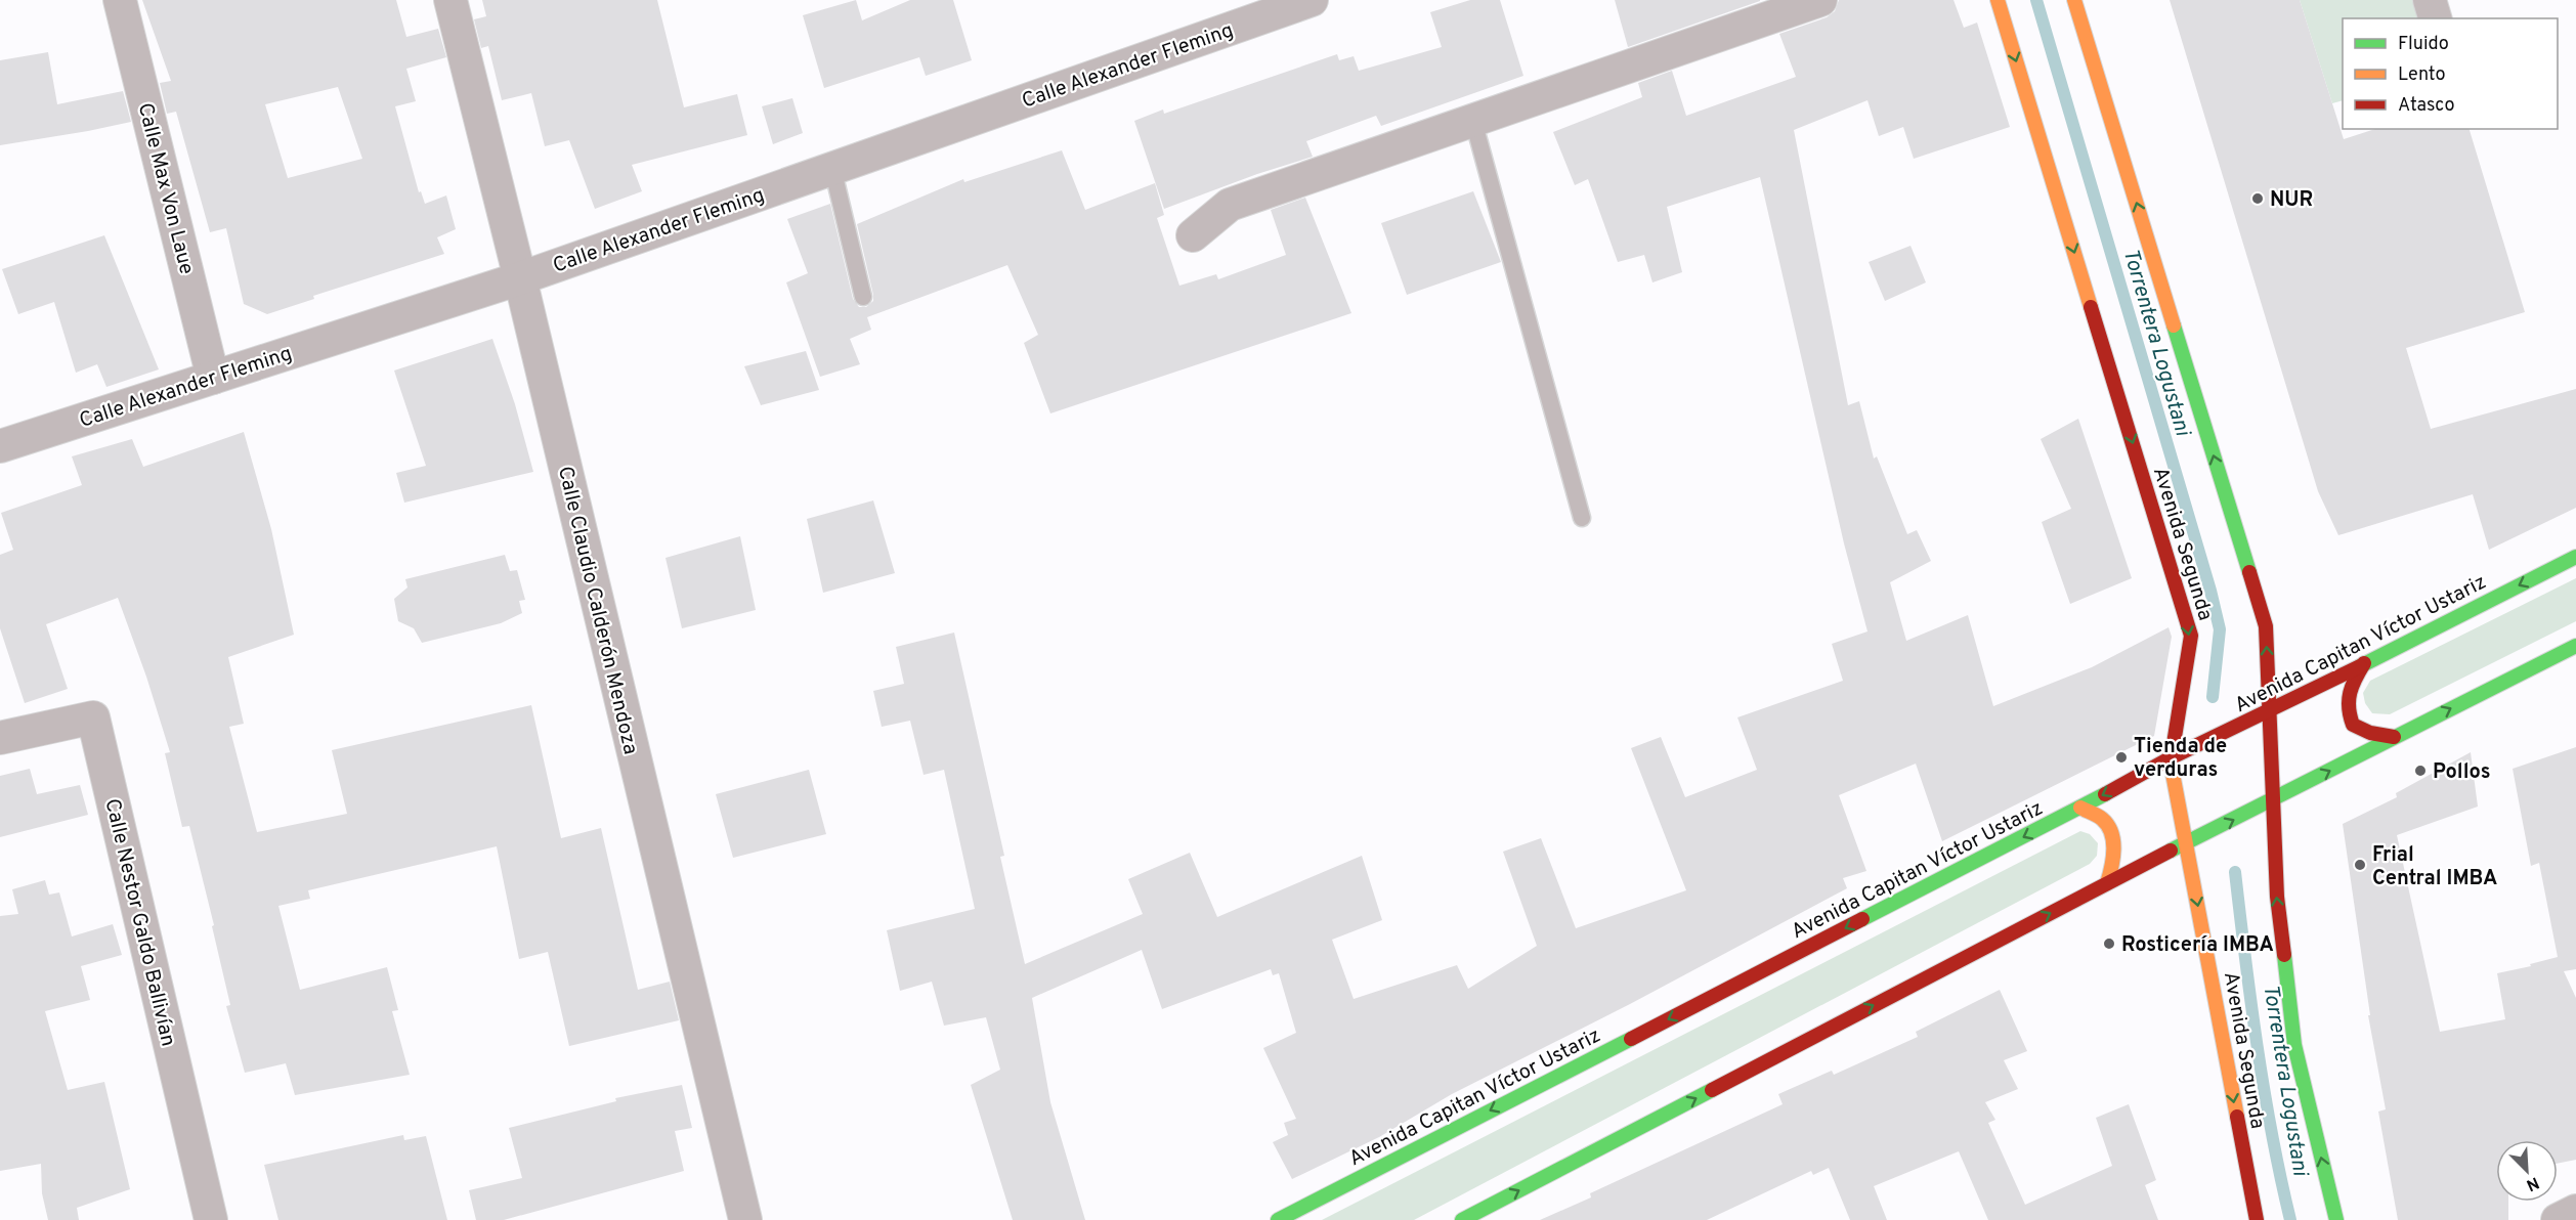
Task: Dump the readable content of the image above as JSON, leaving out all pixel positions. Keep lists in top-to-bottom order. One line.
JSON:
{"streets":{"main road":["Avenida Segunda","Avenida Capitan Víctor Ustariz"],"street":["Calle Alexander Fleming","Calle Max Von Laue","Calle Claudio Calderón Mendoza","Calle Nestor Galdo Ballivían"]},"crossings":[["Calle Alexander Fleming","Calle Max Von Laue"],["Calle Alexander Fleming","Calle Claudio Calderón Mendoza"],["Avenida Segunda","Avenida Capitan Víctor Ustariz"]],"water":["Torrentera Logustani"],"places":["NUR","Tienda de verduras","Pollos","Frial Central IMBA","Rosticería IMBA"],"legend":["Fluido","Lento","Atasco"],"north":"bottom right"}
